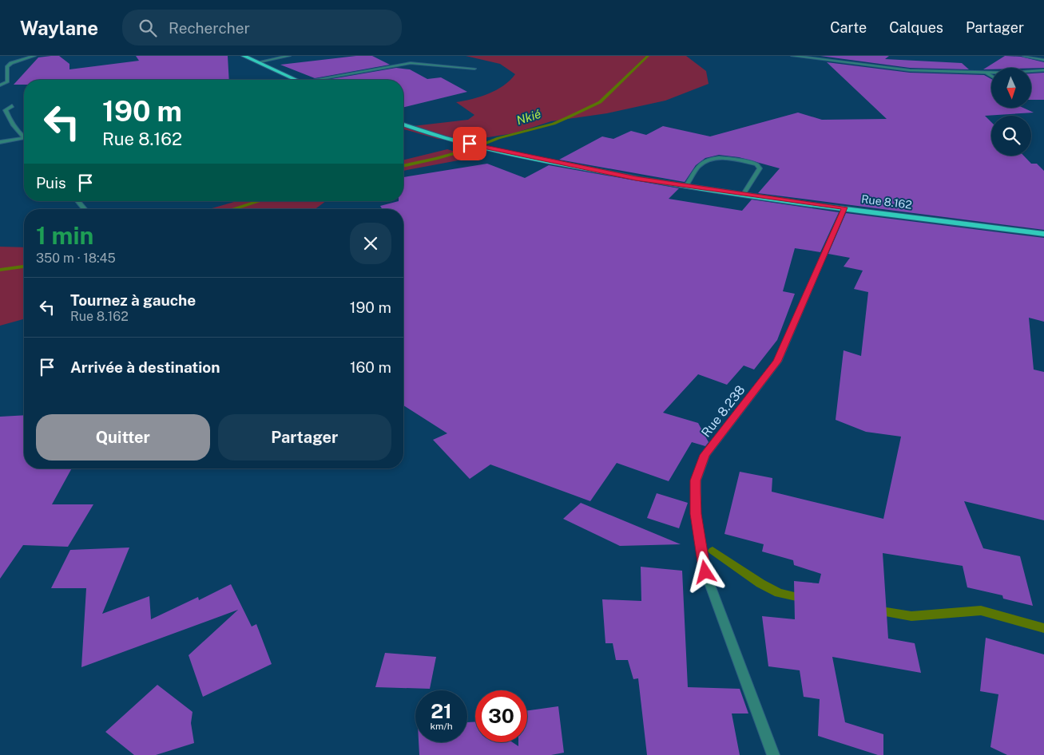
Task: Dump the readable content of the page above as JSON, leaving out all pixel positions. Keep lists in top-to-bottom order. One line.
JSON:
{"streets":{"highway":["Rue 8.162"],"street":["Rue 8.238"]},"crossings":[["Rue 8.162","Rue 8.238"]],"water":["Nkié"],"north":"bottom","page":{"header":"Waylane","search":"Rechercher","nav":["Carte","Calques","Partager"],"turn":["190 m","Rue 8.162"],"then":"Puis","heading":["1 min","350 m · 18:45"],"list":[{"name":"Tournez à gauche","note":"Rue 8.162","value":"190 m"},{"name":"Arrivée à destination","value":"160 m"}],"buttons":["Quitter","Partager"],"speed":"21 km/h","limit":"30"}}
